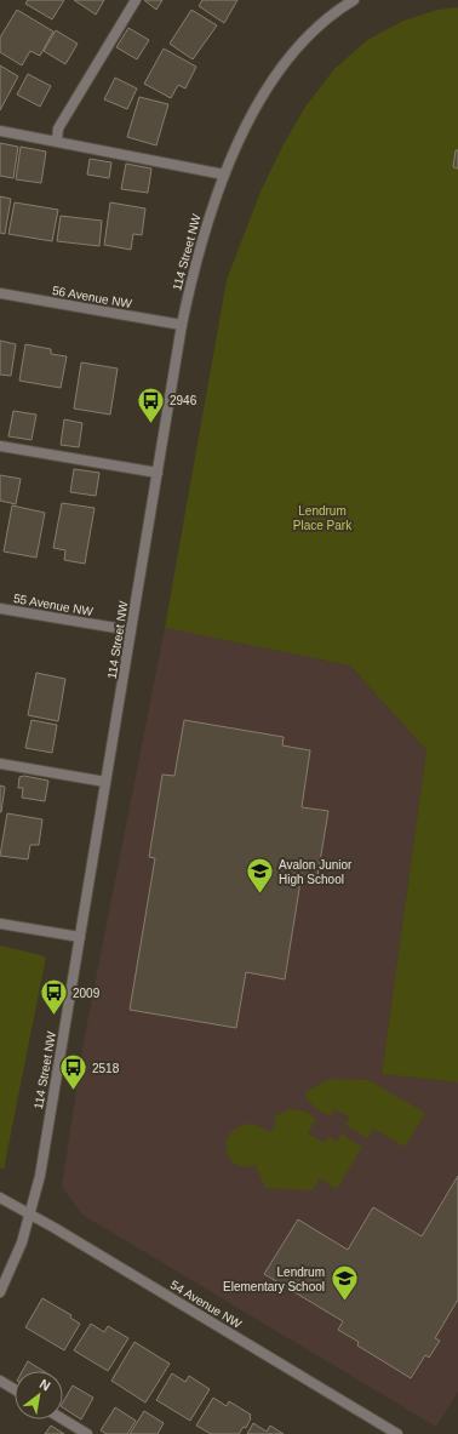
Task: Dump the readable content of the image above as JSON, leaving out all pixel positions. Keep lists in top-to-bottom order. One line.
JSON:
{"streets":{"street":["114 Street NW","56 Avenue NW","55 Avenue NW","54 Avenue NW"]},"crossings":[["114 Street NW","56 Avenue NW"],["114 Street NW","55 Avenue NW"],["114 Street NW","54 Avenue NW"]],"parks":["Lendrum Place Park"],"places":{"bus stop":["2946","2009","2518"],"school or university":["Avalon Junior High School","Lendrum Elementary School"]},"north":"top right"}
